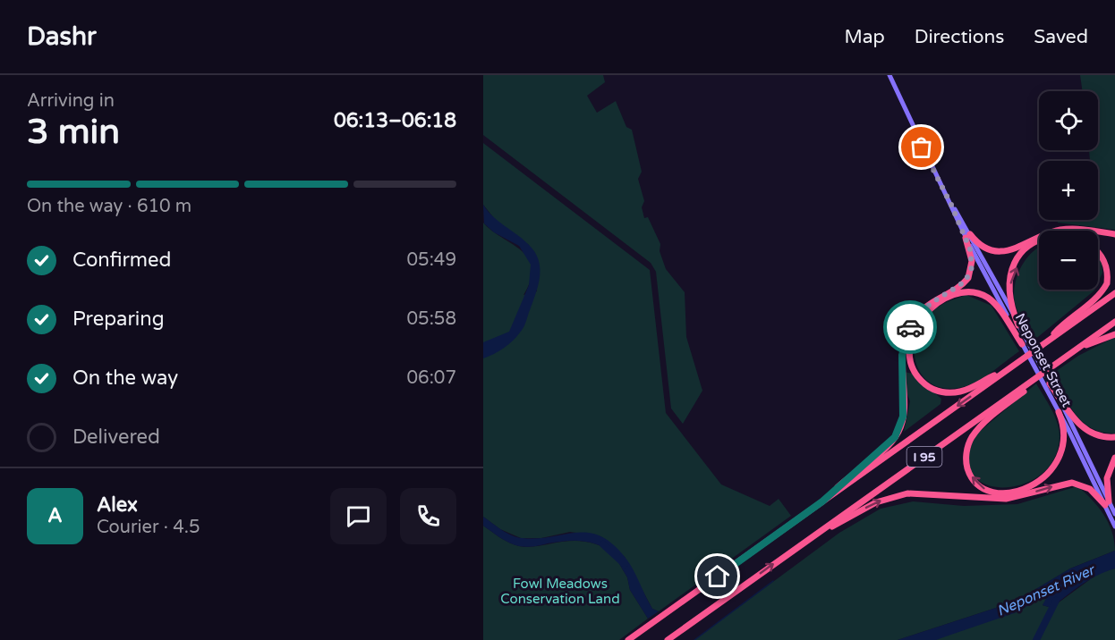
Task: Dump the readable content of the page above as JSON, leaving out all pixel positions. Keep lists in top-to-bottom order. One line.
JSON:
{"streets":{"highway":["I 95"],"main road":["Neponset Street"]},"water":["Neponset River"],"parks":["Fowl Meadows Conservation Land"],"page":{"header":"Dashr","nav":["Map","Directions","Saved"],"heading":["3 min","Arriving in","06:13–06:18"],"panel":["Alex","Courier · 4.5"],"map_buttons":["+","−"],"bar":"On the way · 610 m","list":[["Confirmed","05:49"],["Preparing","05:58"],["On the way","06:07"],"Delivered"],"round":"A"}}
